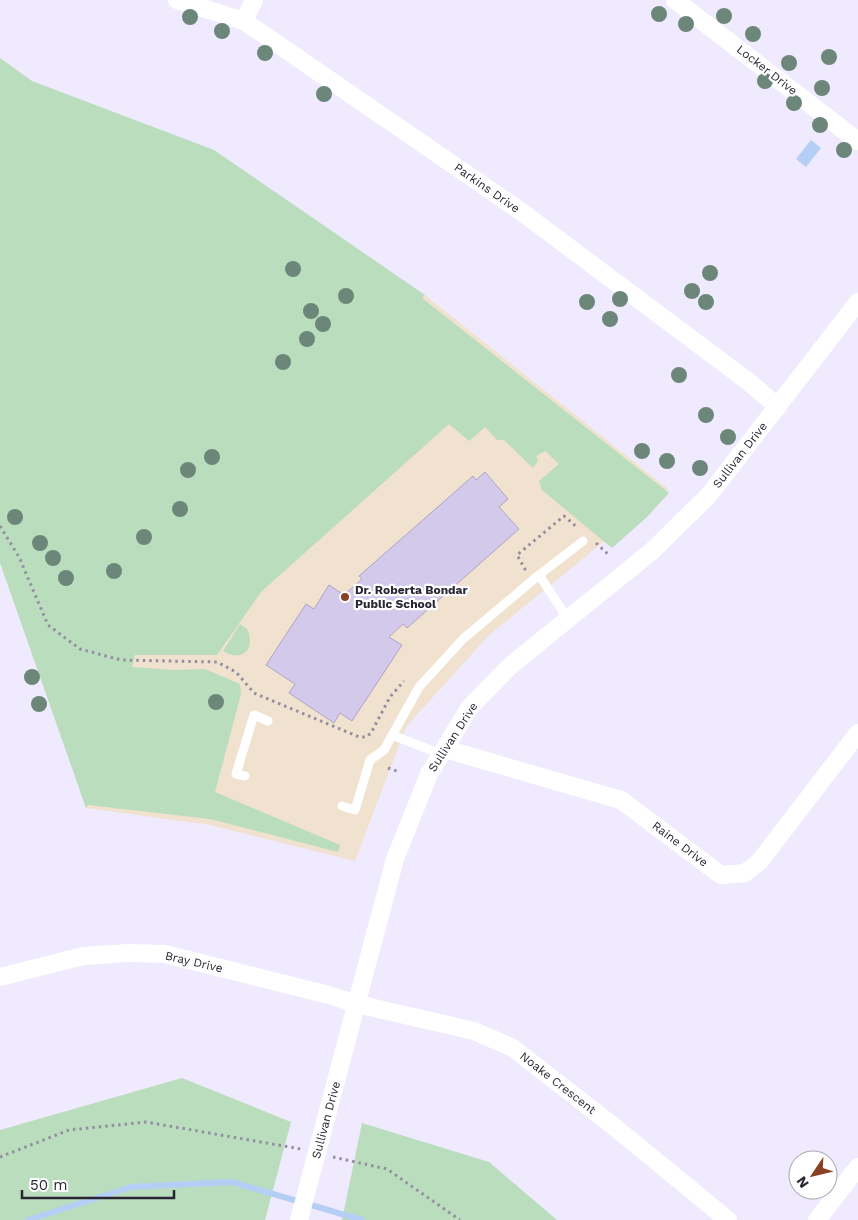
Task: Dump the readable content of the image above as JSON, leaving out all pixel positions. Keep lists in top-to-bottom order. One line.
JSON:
{"streets":{"street":["Locker Drive","Parkins Drive","Sullivan Drive","Raine Drive","Bray Drive","Noake Crescent"]},"crossings":[["Parkins Drive","Sullivan Drive"],["Sullivan Drive","Raine Drive"],["Sullivan Drive","Bray Drive"],["Sullivan Drive","Noake Crescent"],["Bray Drive","Noake Crescent"]],"places":["Dr. Roberta Bondar Public School"],"scale_bar":"50 m","north":"bottom left"}
